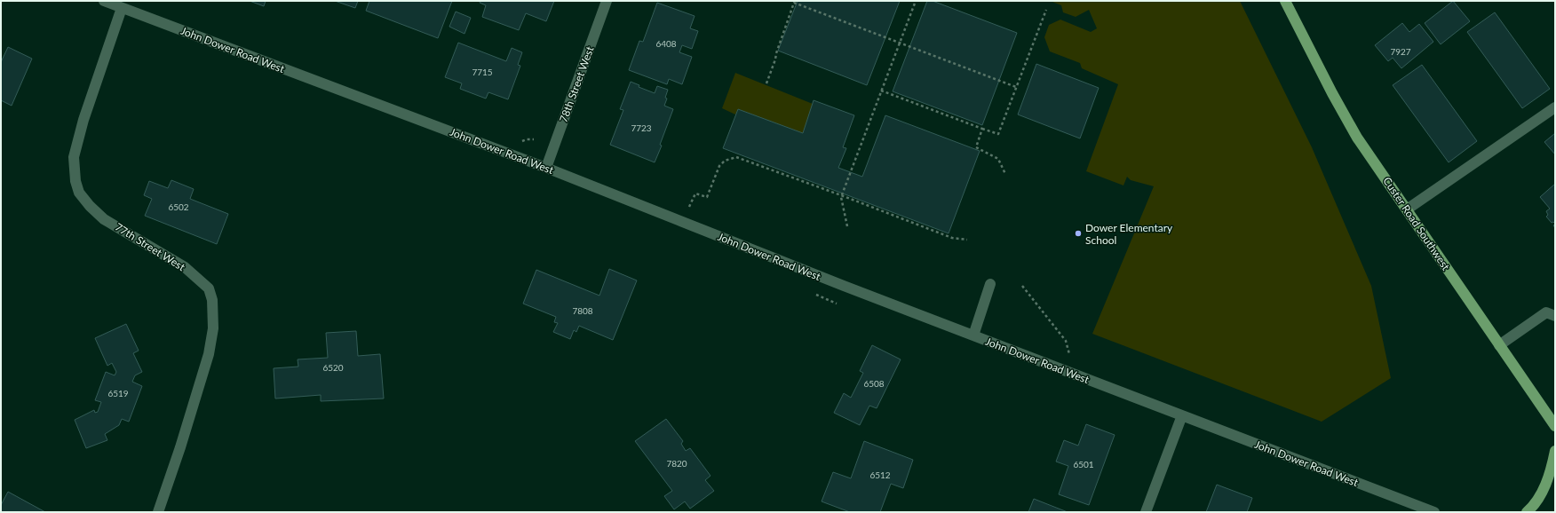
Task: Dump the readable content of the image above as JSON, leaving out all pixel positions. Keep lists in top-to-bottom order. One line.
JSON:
{"streets":{"main road":["Custer Road Southwest"],"street":["John Dower Road West","78th Street West","77th Street West"]},"crossings":[["John Dower Road West","78th Street West"],["John Dower Road West","77th Street West"]],"places":["Dower Elementary School"],"house_numbers":["6408","7927","7715","7723","6502","7808","6520","6508","6519","7820","6501","6512"]}
